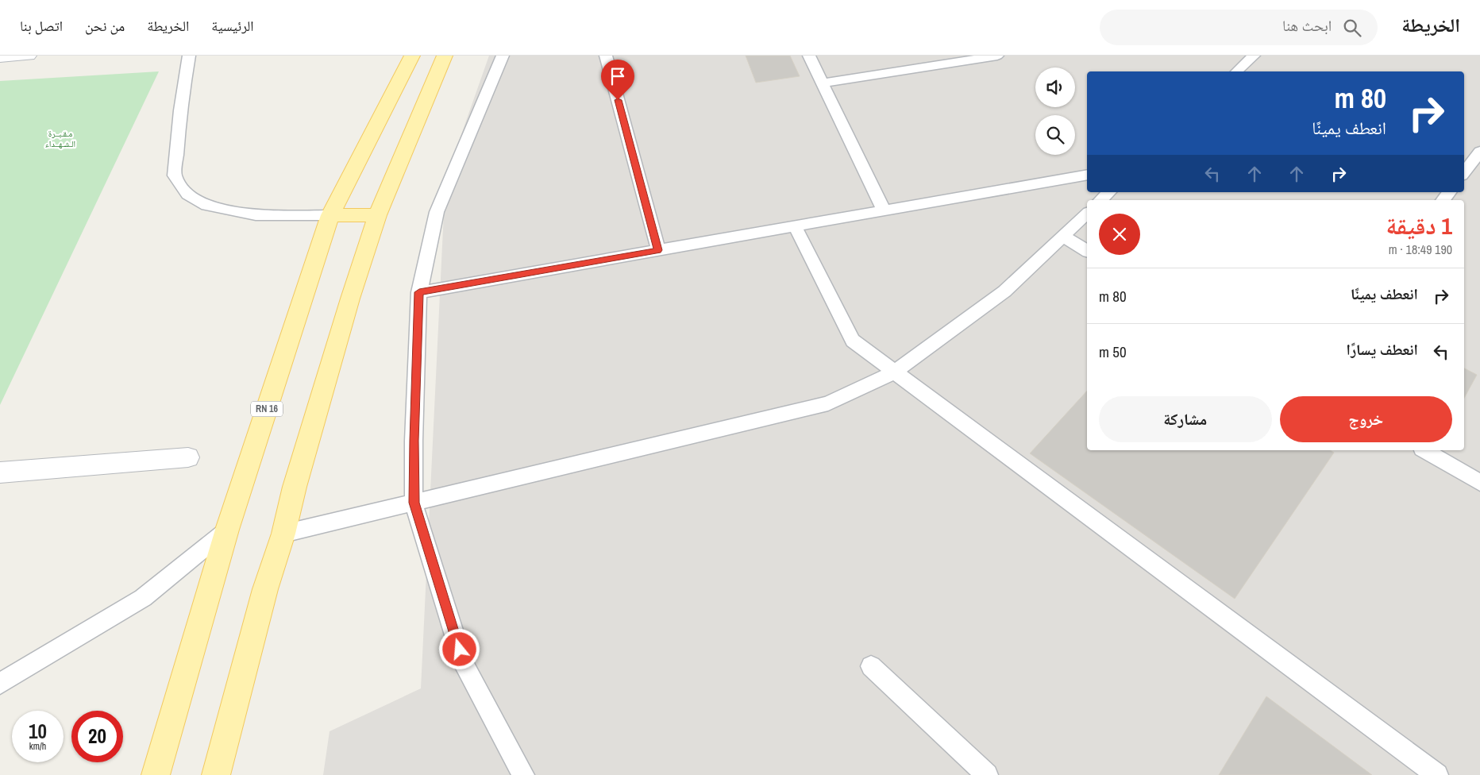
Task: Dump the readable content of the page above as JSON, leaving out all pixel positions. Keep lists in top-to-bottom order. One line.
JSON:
{"streets":{"main road":["RN 16"]},"parks":["مـقـبــرة الـشـهــداء"],"page":{"header":"الخريطة","search":"ابحث هنا","nav":["الرئيسية","الخريطة","من نحن","اتصل بنا"],"turn":["80 m","انعطف يمينًا"],"heading":["1 دقيقة","190 m · 18:49"],"list":[{"name":"انعطف يمينًا","value":"80 m"},{"name":"انعطف يسارًا","value":"50 m"}],"buttons":["خروج","مشاركة"],"speed":"10 km/h","limit":"20"}}
